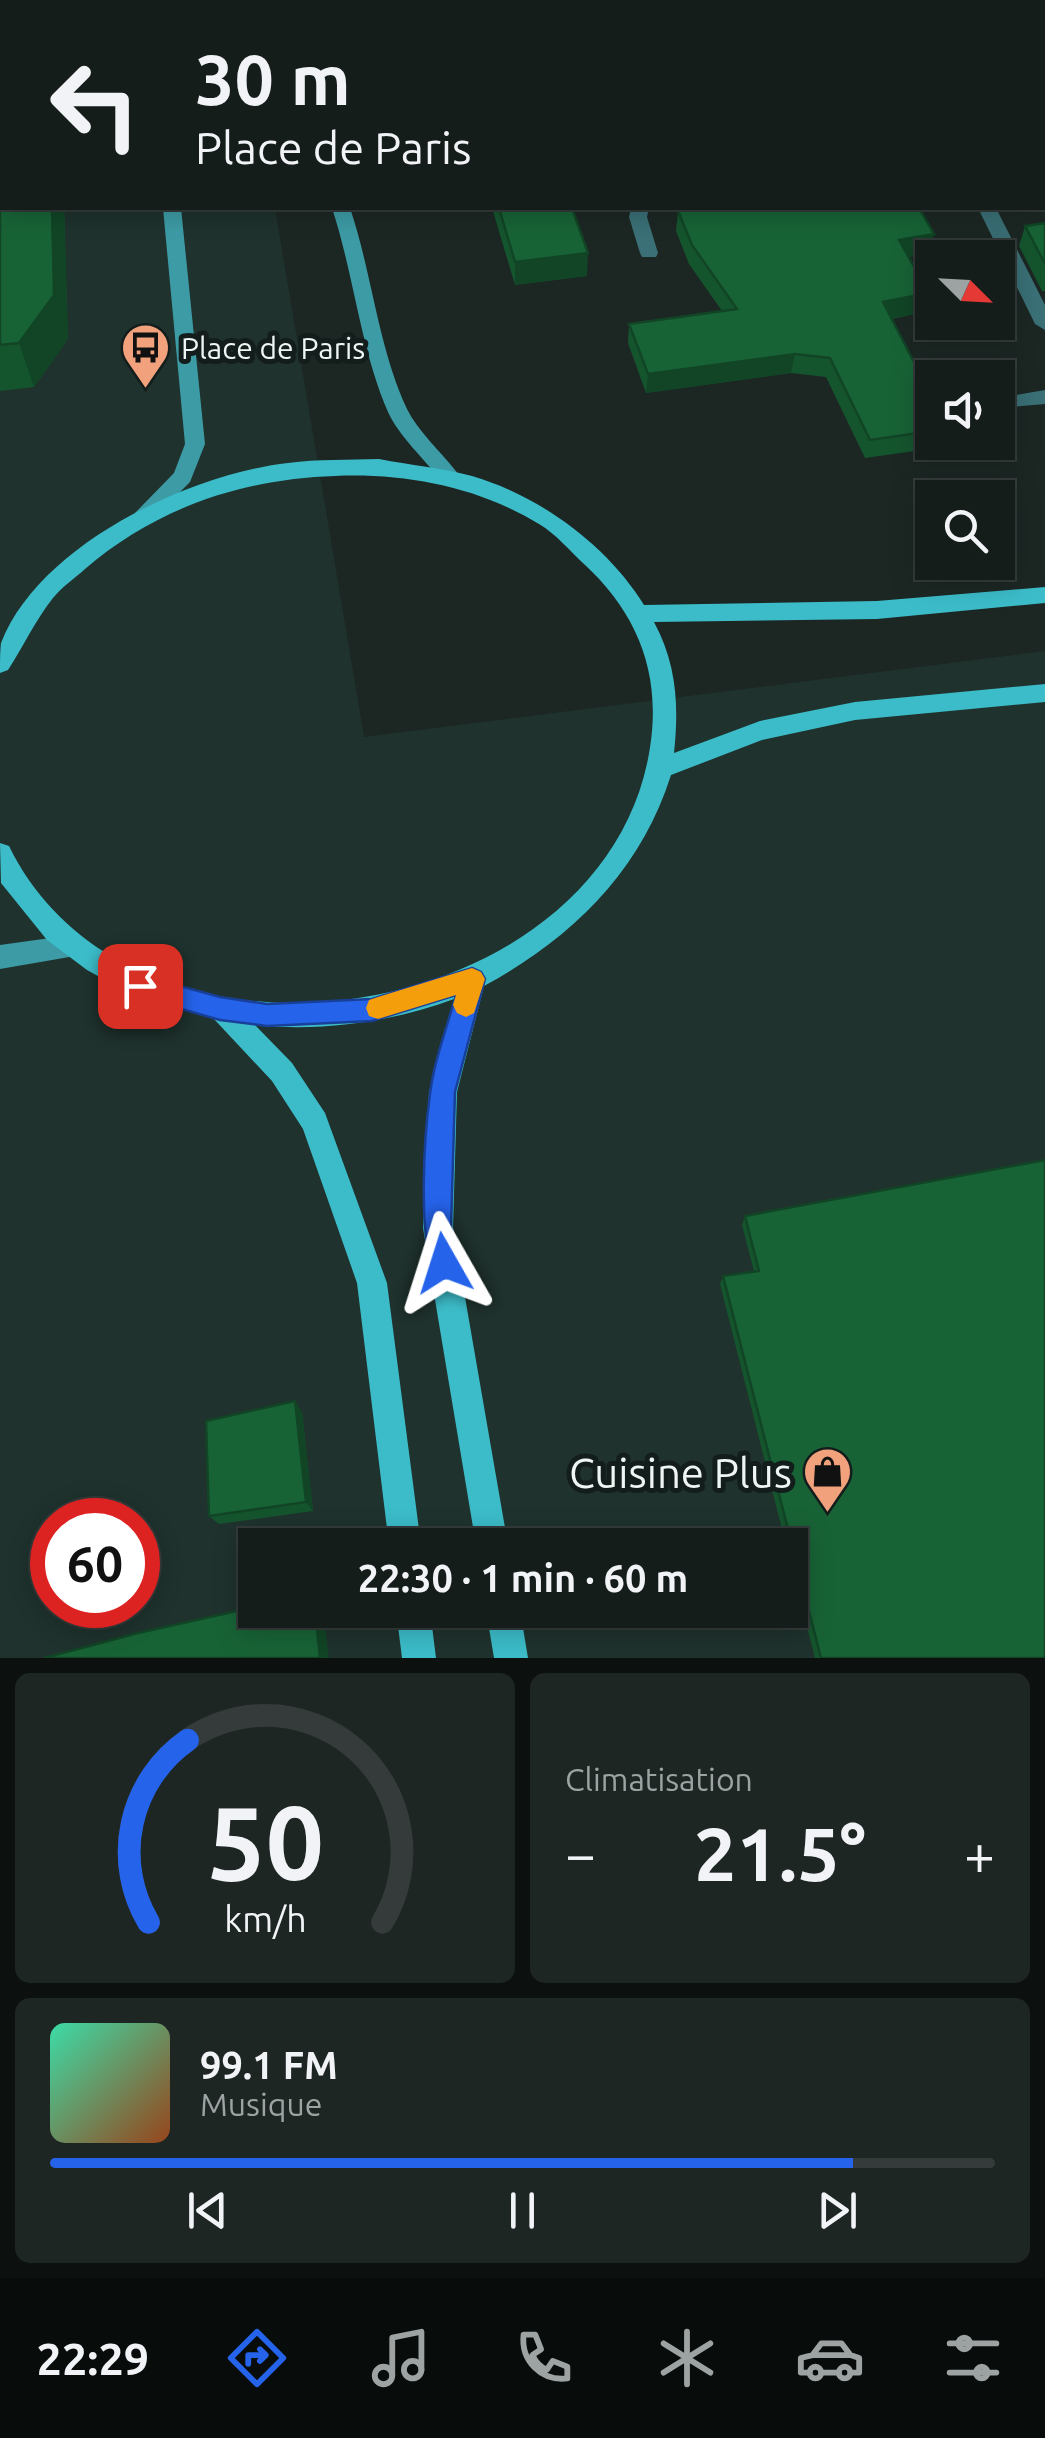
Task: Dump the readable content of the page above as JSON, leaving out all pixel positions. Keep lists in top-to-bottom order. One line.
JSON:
{"places":{"bus stop":["Place de Paris"],"shop":["Cuisine Plus"]},"north":"bottom right","page":{"turn":["30 m","Place de Paris"],"limit":"60","trip":"22:30 · 1 min · 60 m","tile":"Climatisation","heat":["−","21.5°","+"],"song":["99.1 FM","Musique"],"tabs":"22:29","gauge":["50","km/h"]}}
